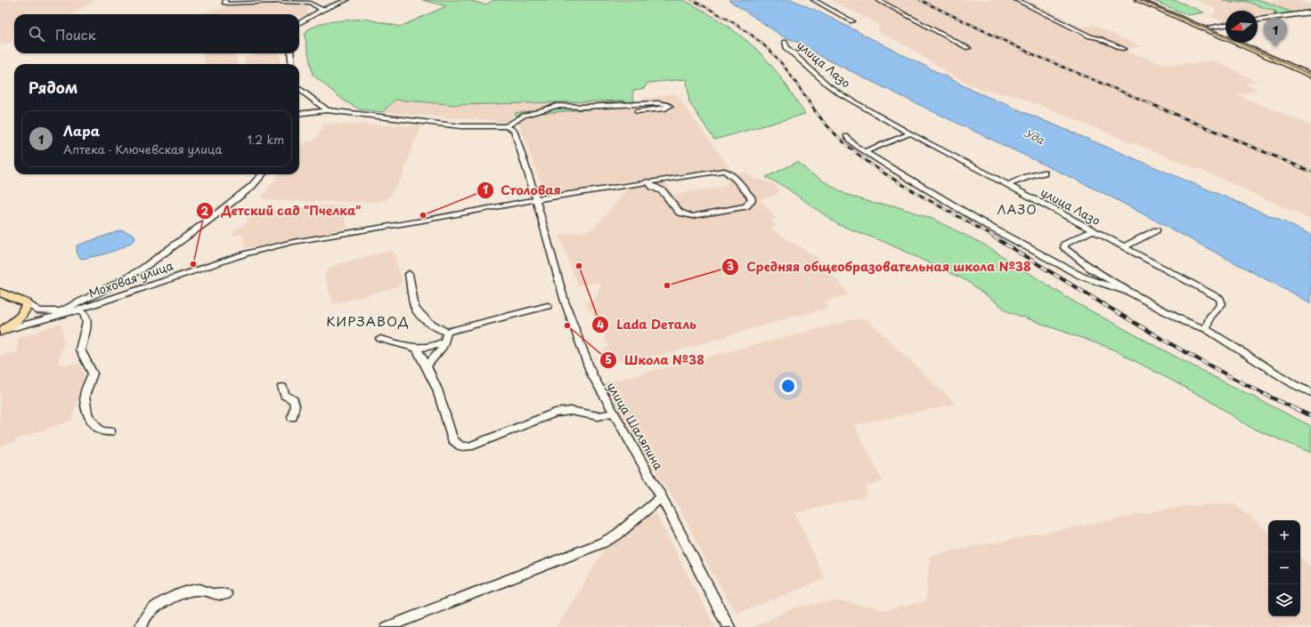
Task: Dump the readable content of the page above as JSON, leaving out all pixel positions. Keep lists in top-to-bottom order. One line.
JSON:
{"streets":{"street":["улица Лазо","Моховая улица","улица Шаляпина"]},"crossings":[["Моховая улица","улица Шаляпина"]],"districts":["ЛАЗО","КИРЗАВОД"],"water":["Уда"],"places":["Столовая","Детский сад \"Пчелка\"","Lada Dеталь","Средняя общеобразовательная школа №38","Школа №38"],"north":"left","page":{"search":"Поиск","pins":"1","heading":"Рядом","list":[{"mark":"1","name":"Лара","note":"Аптека · Ключевская улица","value":"1.2 km"}],"map_buttons":["+","−"]}}
